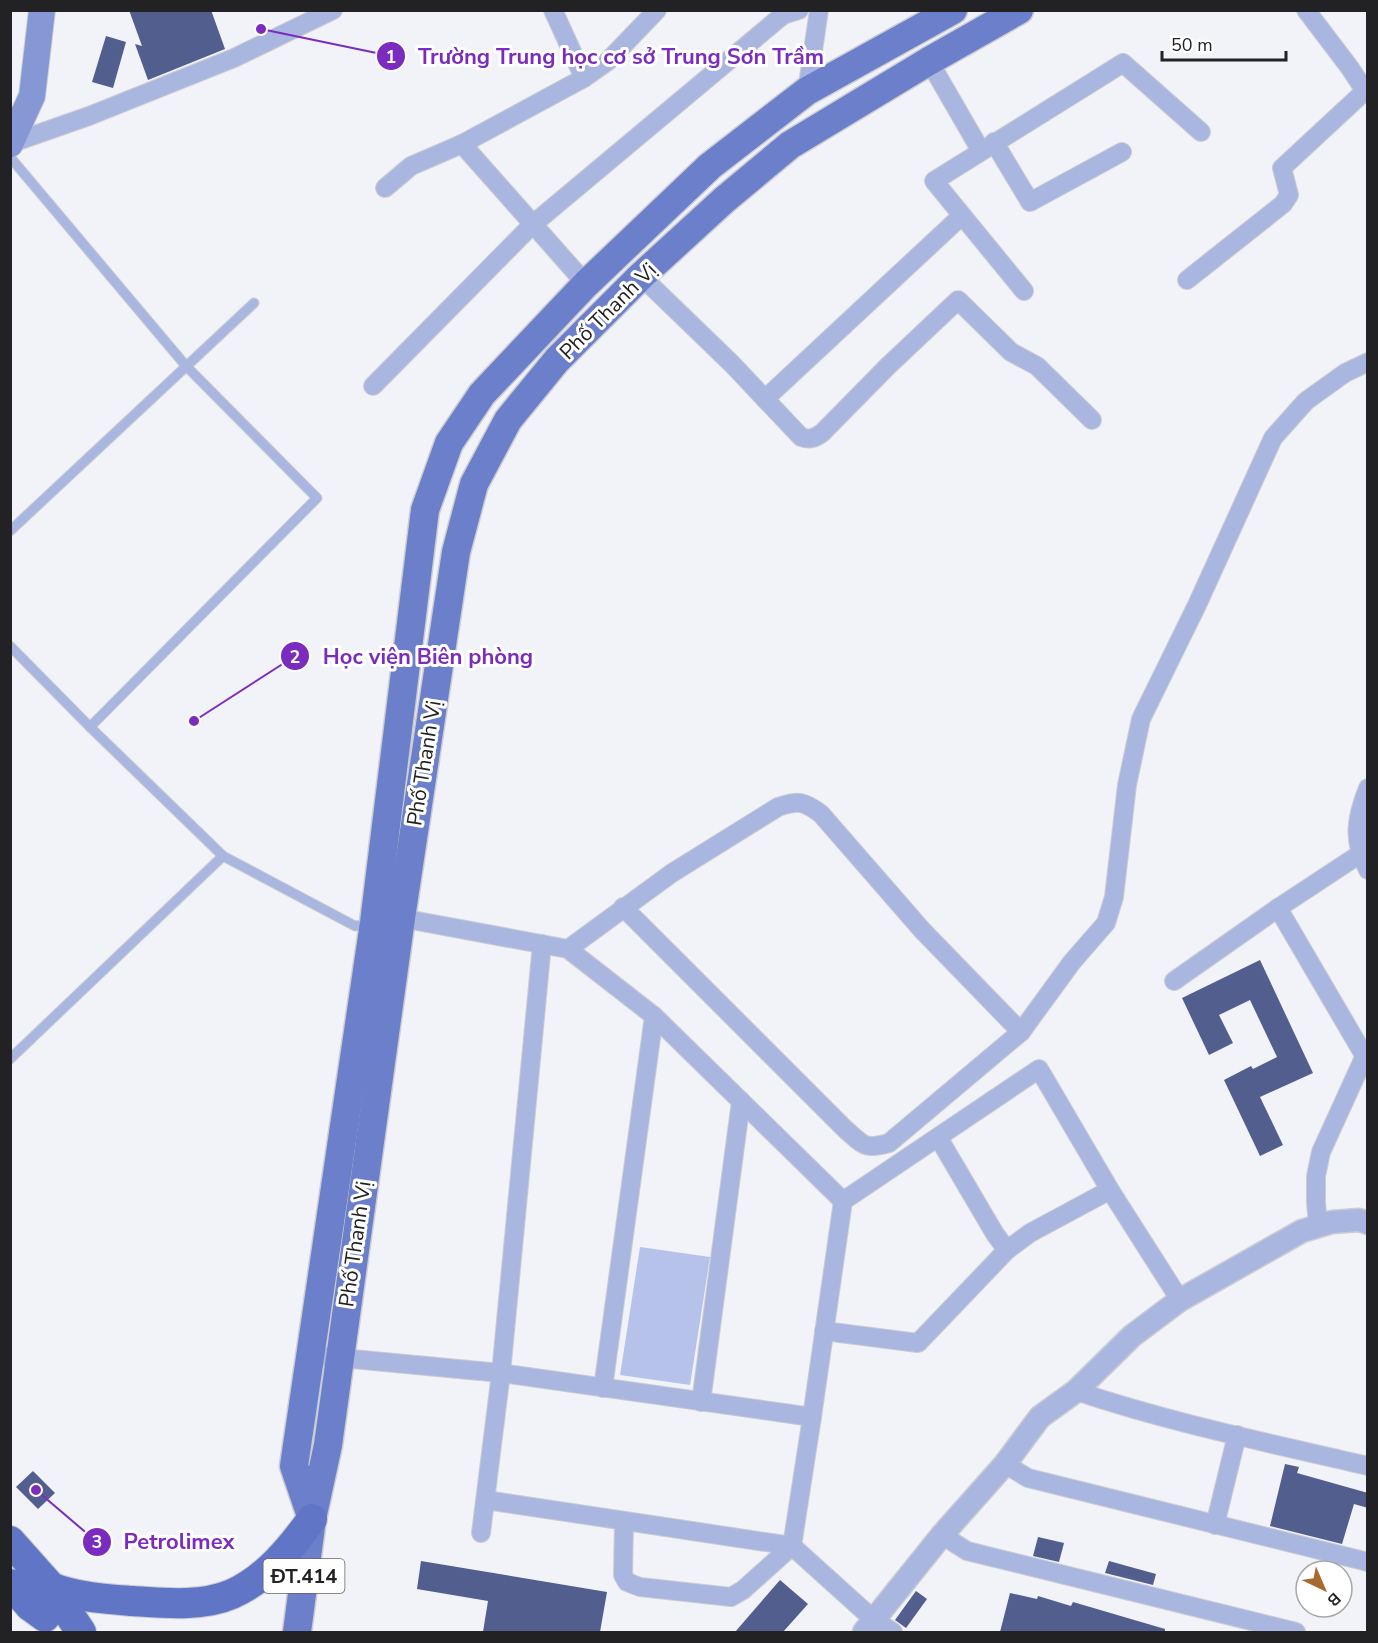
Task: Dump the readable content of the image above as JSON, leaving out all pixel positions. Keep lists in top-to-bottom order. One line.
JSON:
{"streets":{"main road":["Phố Thanh Vị","ĐT.414"]},"places":["Trường Trung học cơ sở Trung Sơn Trầm","Học viện Biên phòng","Petrolimex"],"scale_bar":"50 m","north":"bottom right"}
